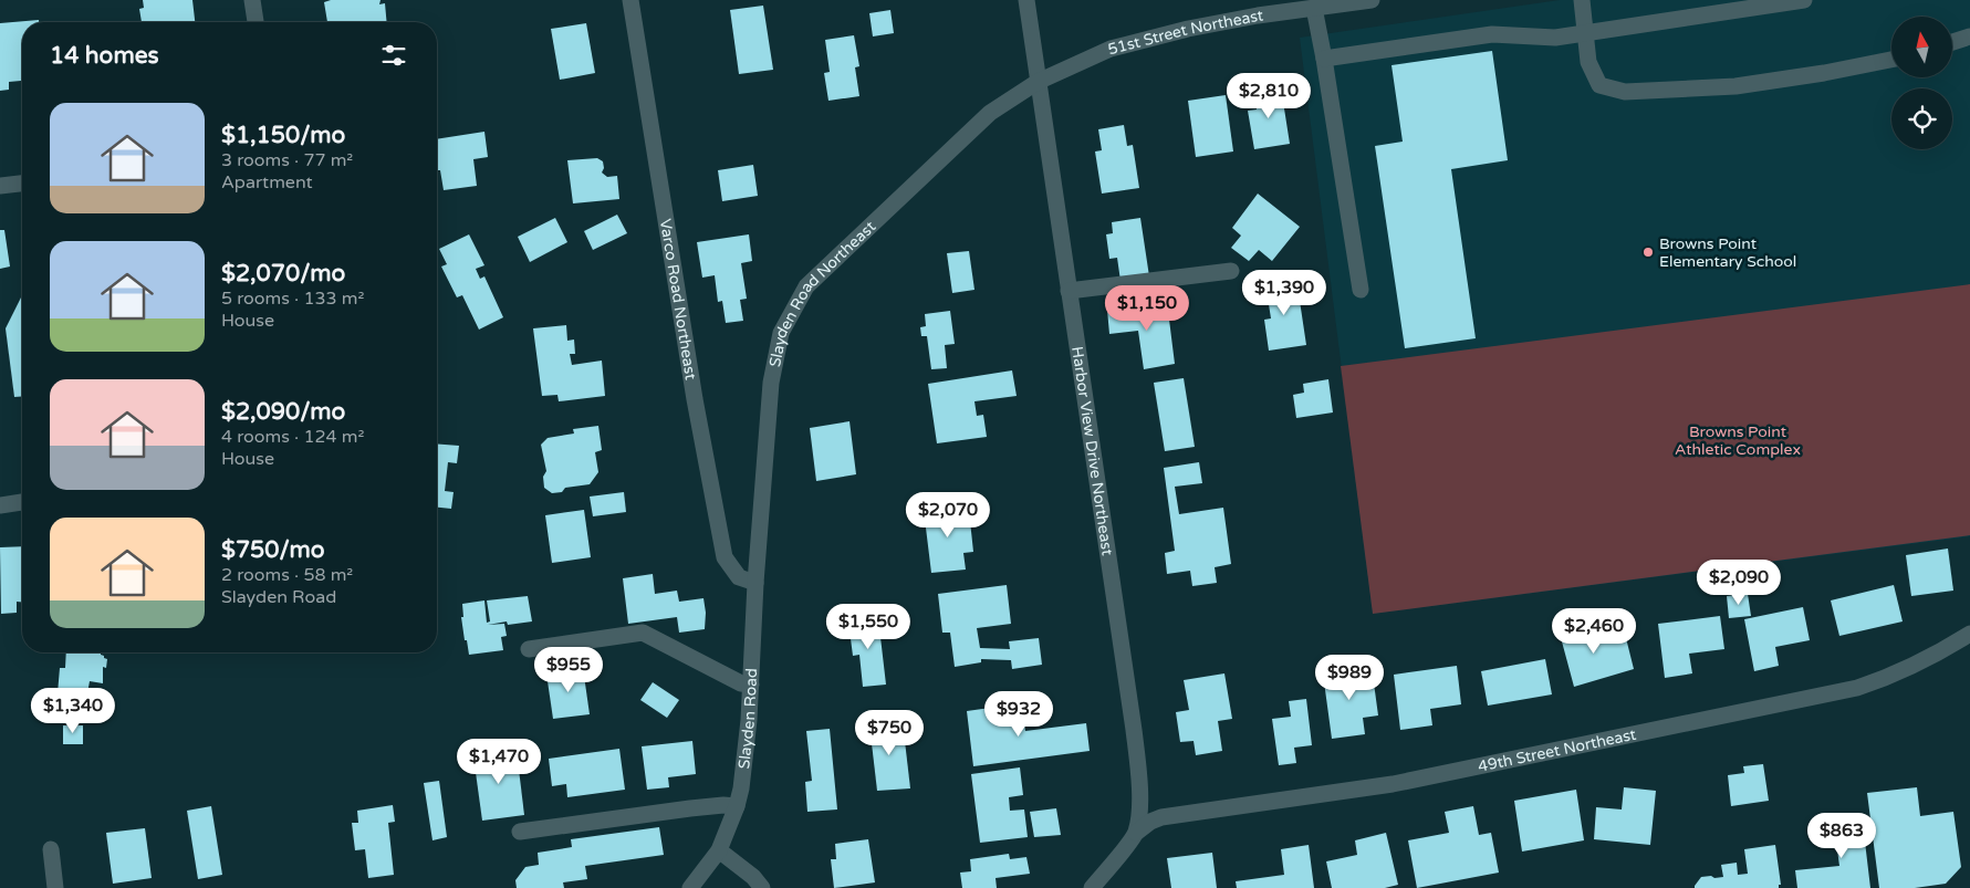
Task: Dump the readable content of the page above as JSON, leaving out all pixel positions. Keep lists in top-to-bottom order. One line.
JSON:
{"streets":{"street":["51st Street Northeast","Slayden Road Northeast","Varco Road Northeast","Harbor View Drive Northeast","Slayden Road","49th Street Northeast"]},"crossings":[["51st Street Northeast","Slayden Road Northeast"],["51st Street Northeast","Harbor View Drive Northeast"],["Slayden Road Northeast","Varco Road Northeast"],["Slayden Road Northeast","Harbor View Drive Northeast"],["Slayden Road Northeast","Slayden Road"],["Varco Road Northeast","Slayden Road"],["Harbor View Drive Northeast","49th Street Northeast"]],"parks":["Browns Point Athletic Complex"],"places":["Browns Point Elementary School"],"north":"top","page":{"heading":"14 homes","price":["$2,810","$1,390","$1,150","$2,070","$2,090","$1,550","$2,460","$955","$989","$1,340","$932","$750","$1,470","$863"],"list":[{"name":"$1,150/mo","note":"3 rooms · 77 m² · Apartment"},{"name":"$2,070/mo","note":"5 rooms · 133 m² · House"},{"name":"$2,090/mo","note":"4 rooms · 124 m² · House"},{"name":"$750/mo","note":"2 rooms · 58 m² · Slayden Road"}]}}
